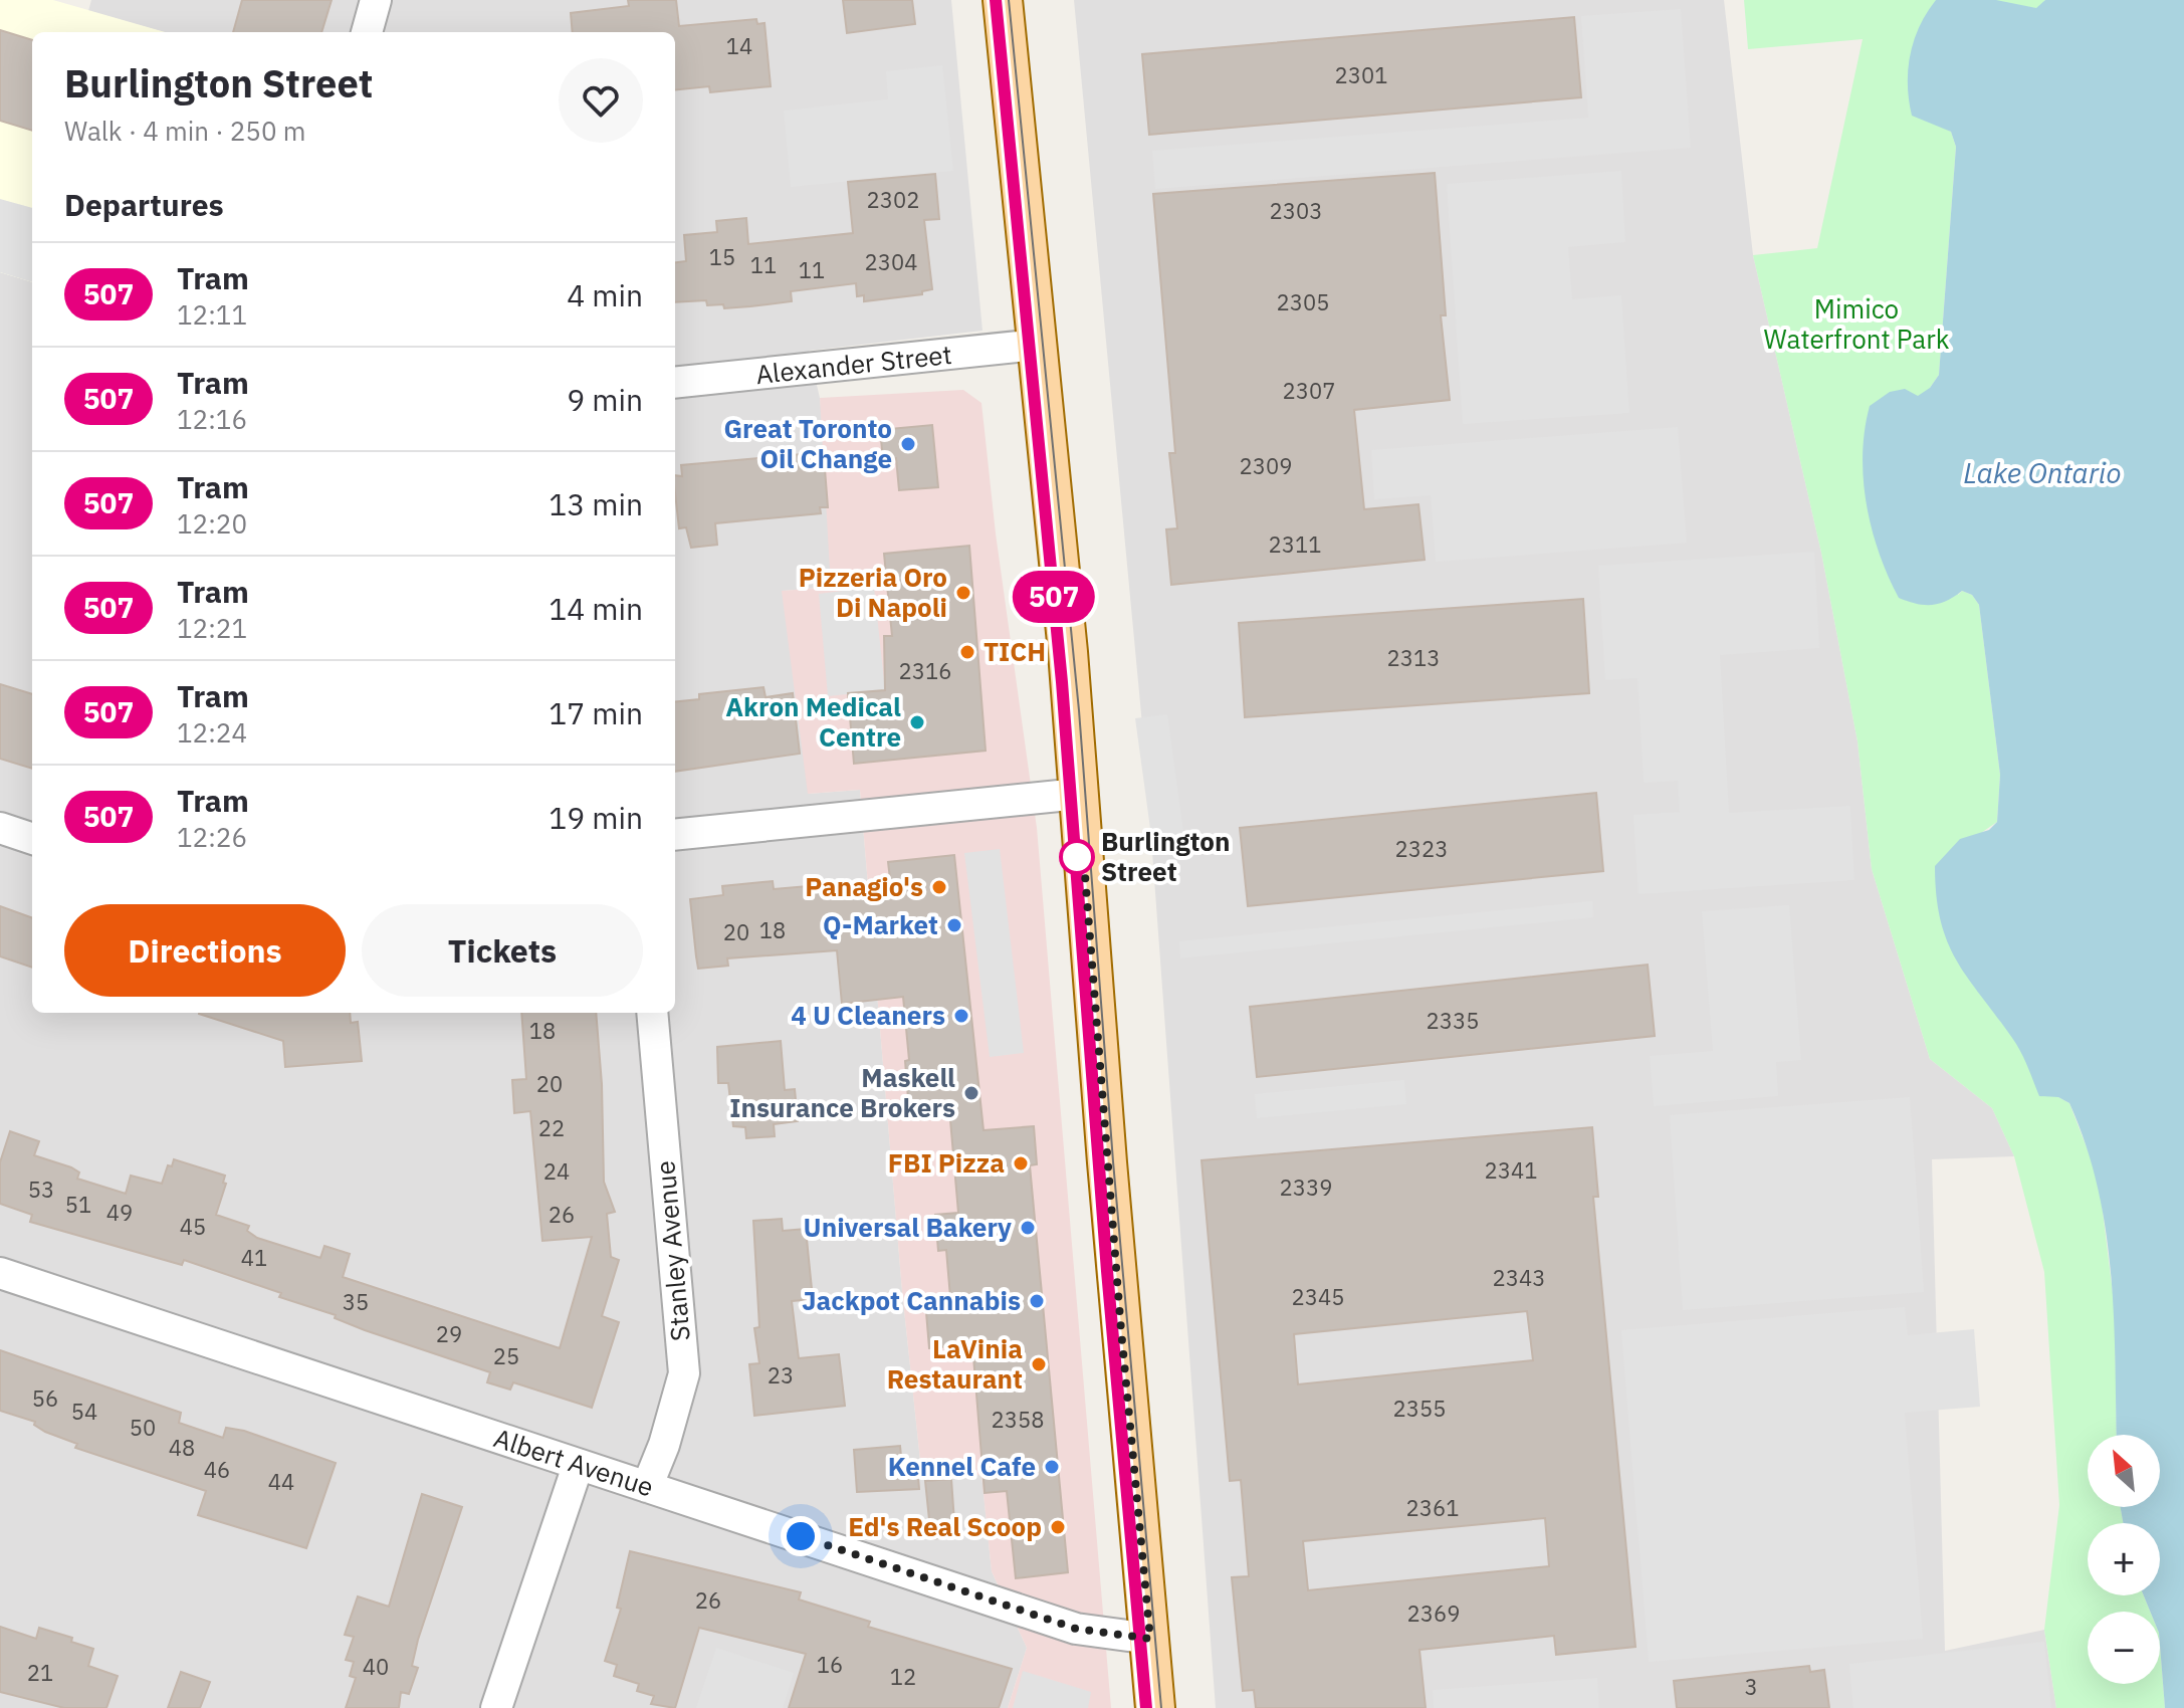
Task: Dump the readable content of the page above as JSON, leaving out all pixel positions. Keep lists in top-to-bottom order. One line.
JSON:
{"streets":{"street":["Alexander Street","Stanley Avenue","Albert Avenue"]},"crossings":[["Stanley Avenue","Albert Avenue"]],"water":["Lake Ontario"],"parks":["Mimico Waterfront Park"],"places":["Great Toronto Oil Change","Pizzeria Oro Di Napoli","TICH","Akron Medical Centre","Burlington Street","Panagio's","Q-Market","4 U Cleaners","Maskell Insurance Brokers","FBI Pizza","Universal Bakery","Jackpot Cannabis","LaVinia Restaurant","Kennel Cafe","Ed's Real Scoop"],"lines":["tram line 507"],"house_numbers":["14","2301","2302","2303","15","2304","11","11","2305","2307","2309","2311","2313","2316","2323","18","20","2335","18","20","22","2341","24","2339","53","51","49","26","45","41","2343","2345","35","29","25","23","56","2355","54","2358","50","48","46","44","2361","26","2369","16","40","21","12","3"],"north":"top left","page":{"on_map":"507","heading":[["Burlington Street","Walk · 4 min · 250 m"],"Departures"],"list":[{"mark":"507","name":"Tram","note":"12:11","value":"4 min"},{"mark":"507","name":"Tram","note":"12:16","value":"9 min"},{"mark":"507","name":"Tram","note":"12:20","value":"13 min"},{"mark":"507","name":"Tram","note":"12:21","value":"14 min"},{"mark":"507","name":"Tram","note":"12:24","value":"17 min"},{"mark":"507","name":"Tram","note":"12:26","value":"19 min"}],"buttons":["Directions","Tickets"],"map_buttons":["+","−"]}}
